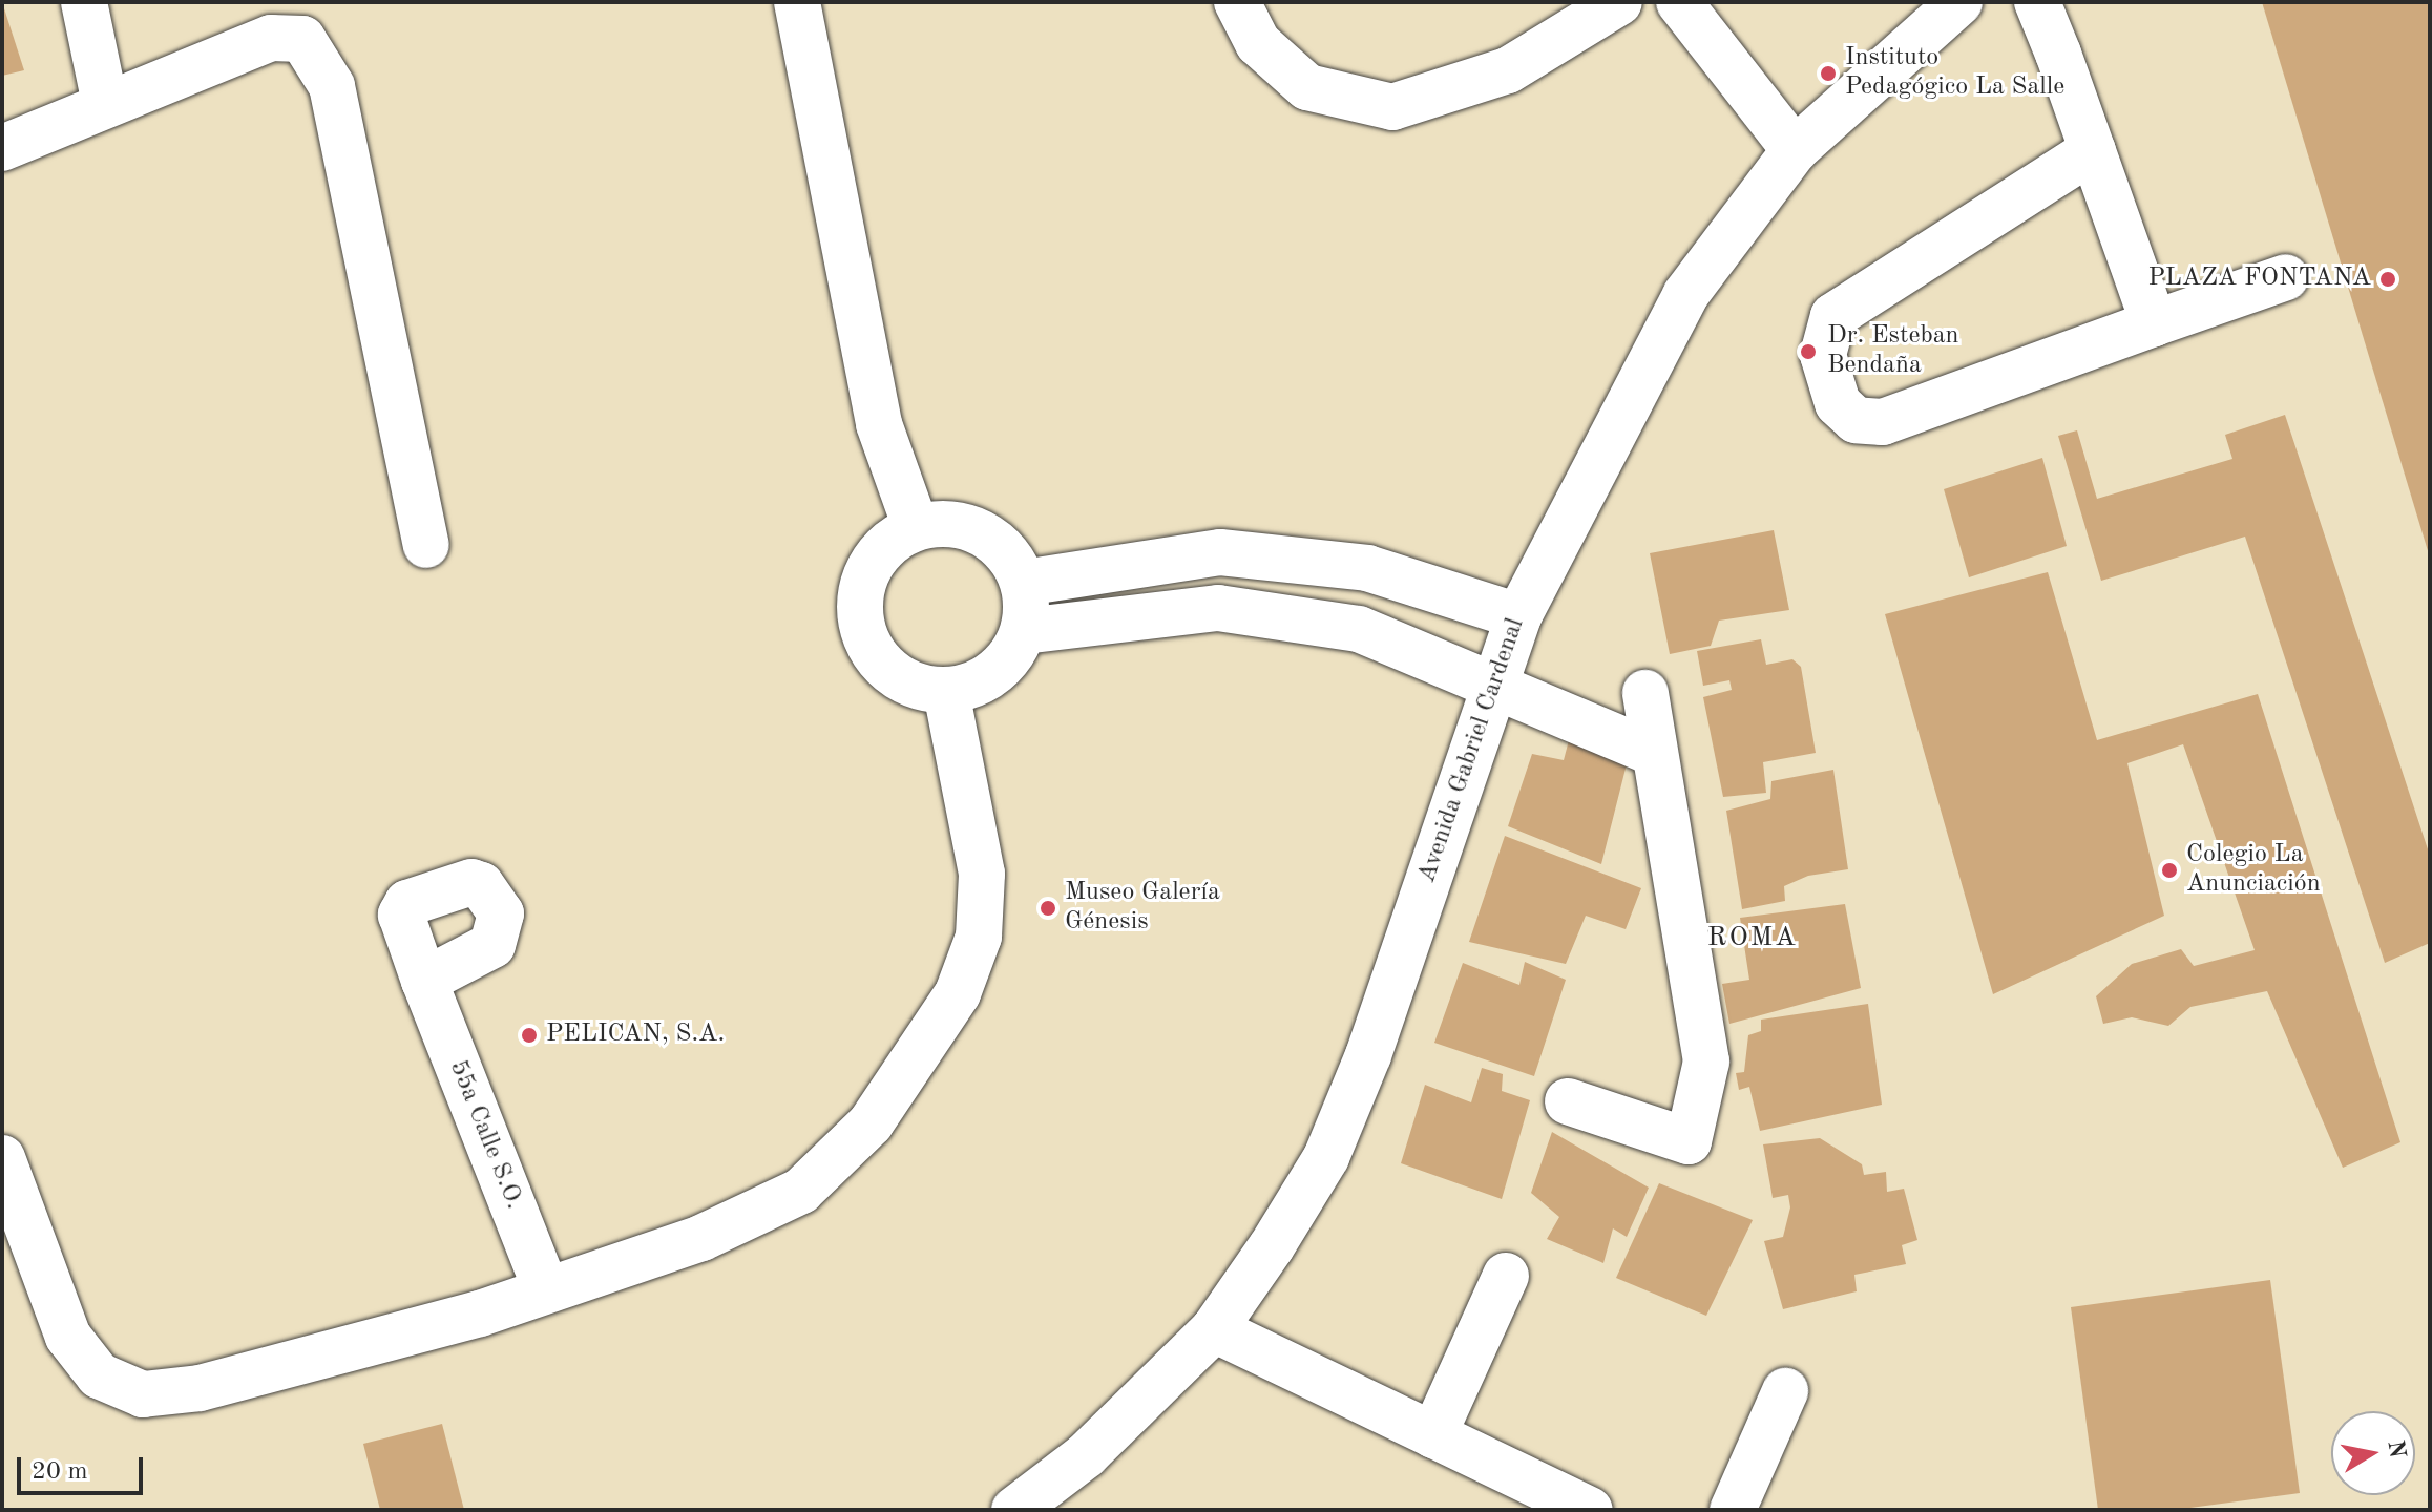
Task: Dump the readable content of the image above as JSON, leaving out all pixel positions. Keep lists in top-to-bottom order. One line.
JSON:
{"streets":{"street":["Avenida Gabriel Cardenal","55a Calle S.O."]},"districts":["ROMA"],"places":["Instituto Pedagógico La Salle","PLAZA FONTANA","Dr. Esteban Bendaña","Colegio La Anunciación","Museo Galería Génesis","PELICAN, S.A."],"scale_bar":"20 m","north":"right"}
